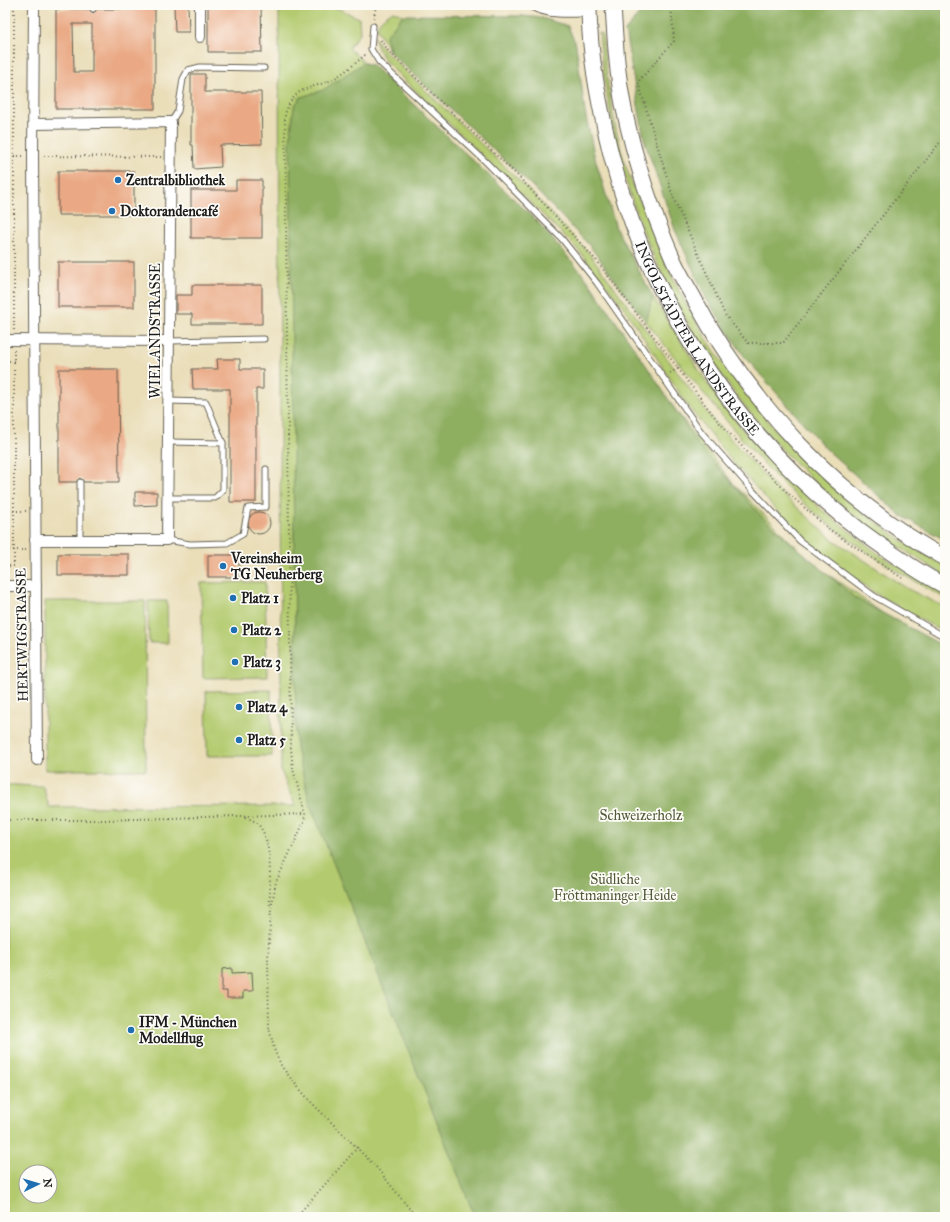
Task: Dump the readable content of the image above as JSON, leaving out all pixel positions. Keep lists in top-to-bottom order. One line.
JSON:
{"streets":{"main road":["INGOLSTÄDTER LANDSTRASSE"],"street":["WIELANDSTRASSE","HERTWIGSTRASSE"]},"parks":["Schweizerholz","Südliche Fröttmaninger Heide"],"places":["Zentralbibliothek","Doktorandencafé","Vereinsheim TG Neuherberg","Platz 1","Platz 2","Platz 3","Platz 4","Platz 5","IFM - München Modellflug"],"north":"right"}
